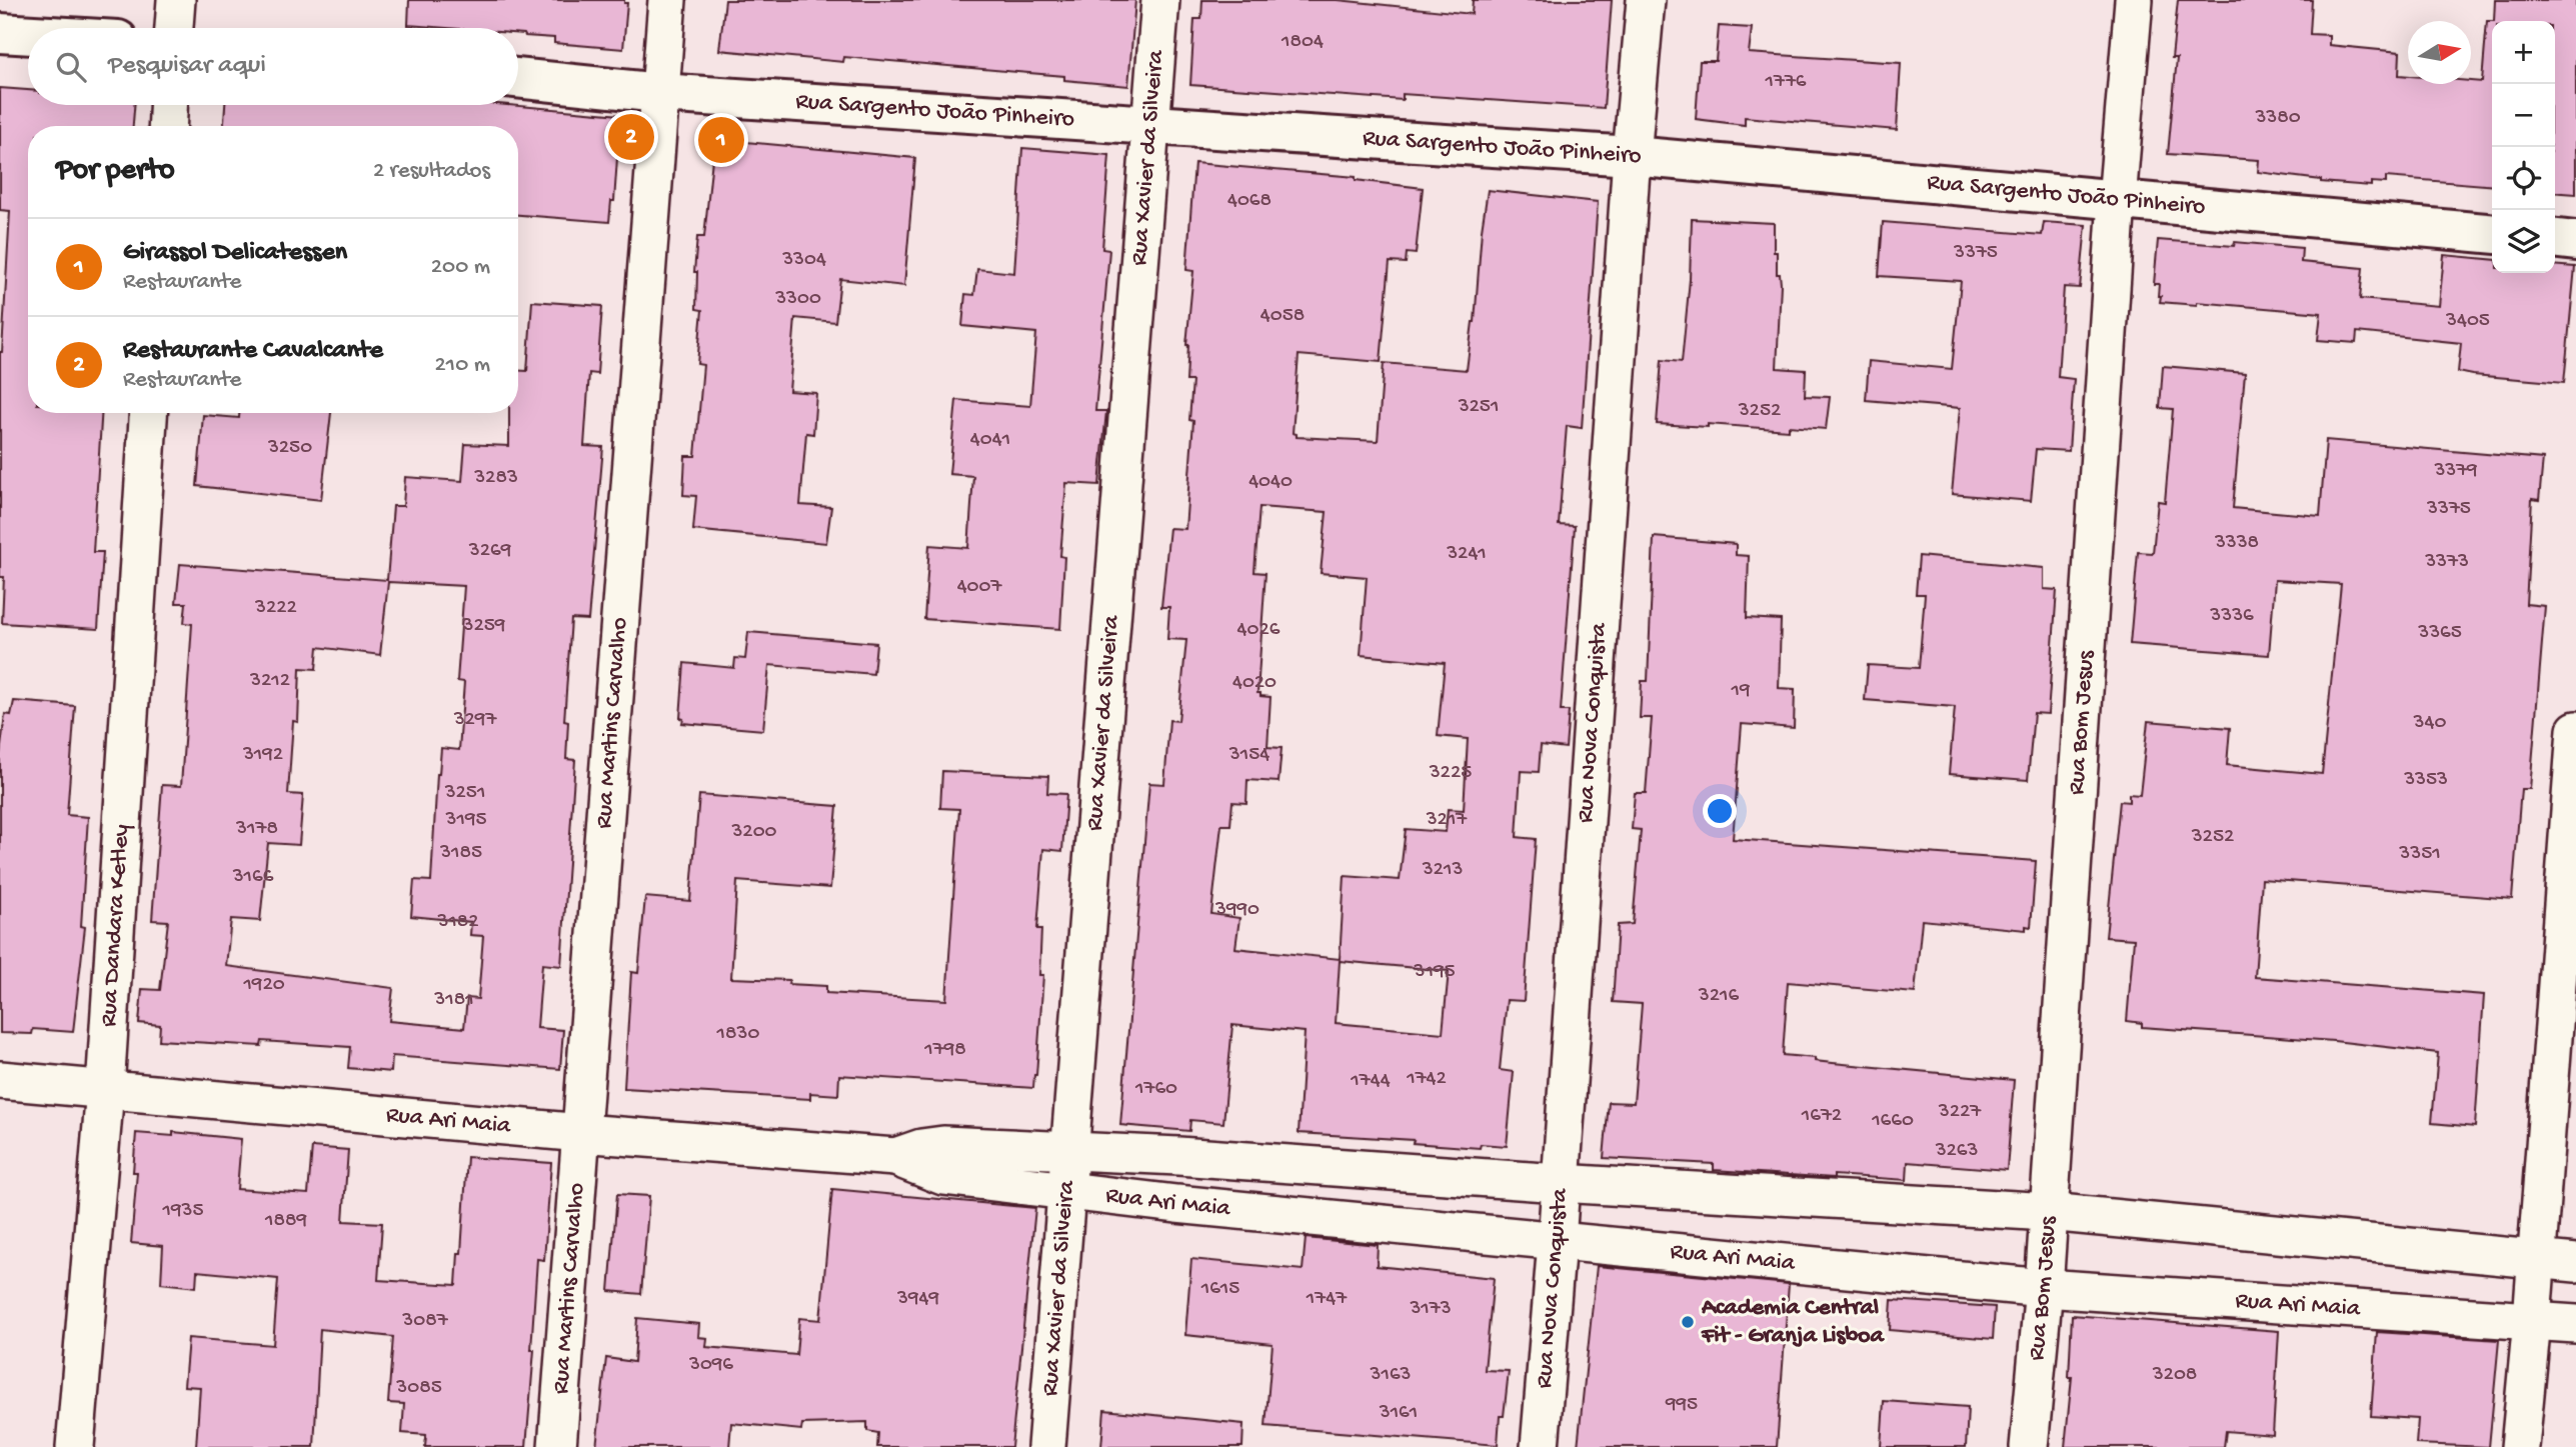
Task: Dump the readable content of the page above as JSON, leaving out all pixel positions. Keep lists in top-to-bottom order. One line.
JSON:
{"streets":{"street":["Rua Sargento João Pinheiro","Rua Xavier da Silveira","Rua Martins Carvalho","Rua Nova Conquista","Rua Bom Jesus","Rua Dandara Ketley","Rua Ari Maia"]},"crossings":[["Rua Sargento João Pinheiro","Rua Xavier da Silveira"],["Rua Sargento João Pinheiro","Rua Martins Carvalho"],["Rua Sargento João Pinheiro","Rua Nova Conquista"],["Rua Sargento João Pinheiro","Rua Bom Jesus"],["Rua Xavier da Silveira","Rua Ari Maia"],["Rua Martins Carvalho","Rua Ari Maia"],["Rua Nova Conquista","Rua Ari Maia"],["Rua Bom Jesus","Rua Ari Maia"],["Rua Dandara Ketley","Rua Ari Maia"]],"places":["Academia Central Fit - Granja Lisboa"],"house_numbers":["1804","1776","3380","4068","3375","3304","3300","4058","3405","3251","3252","4041","3250","3379","3283","4040","3375","3338","3269","3241","3373","4007","3222","3336","3259","4026","3365","3212","4020","19","3297","340","3192","3154","3225","3353","3251","3195","3217","3178","3200","3252","3185","3351","3213","3166","3990","3182","3195","1920","3216","3181","1830","1798","1742","1744","1760","3227","1672","1660","3263","1935","1889","1615","3949","1747","3173","3087","3096","3163","3208","3085","995","3161"],"north":"right","page":{"map_buttons":["+","−"],"search":"Pesquisar aqui","pins":["2","1"],"heading":["Por perto","2 resultados"],"list":[{"mark":"1","name":"Girassol Delicatessen","note":"Restaurante","value":"200 m"},{"mark":"2","name":"Restaurante Cavalcante","note":"Restaurante","value":"210 m"}]}}
